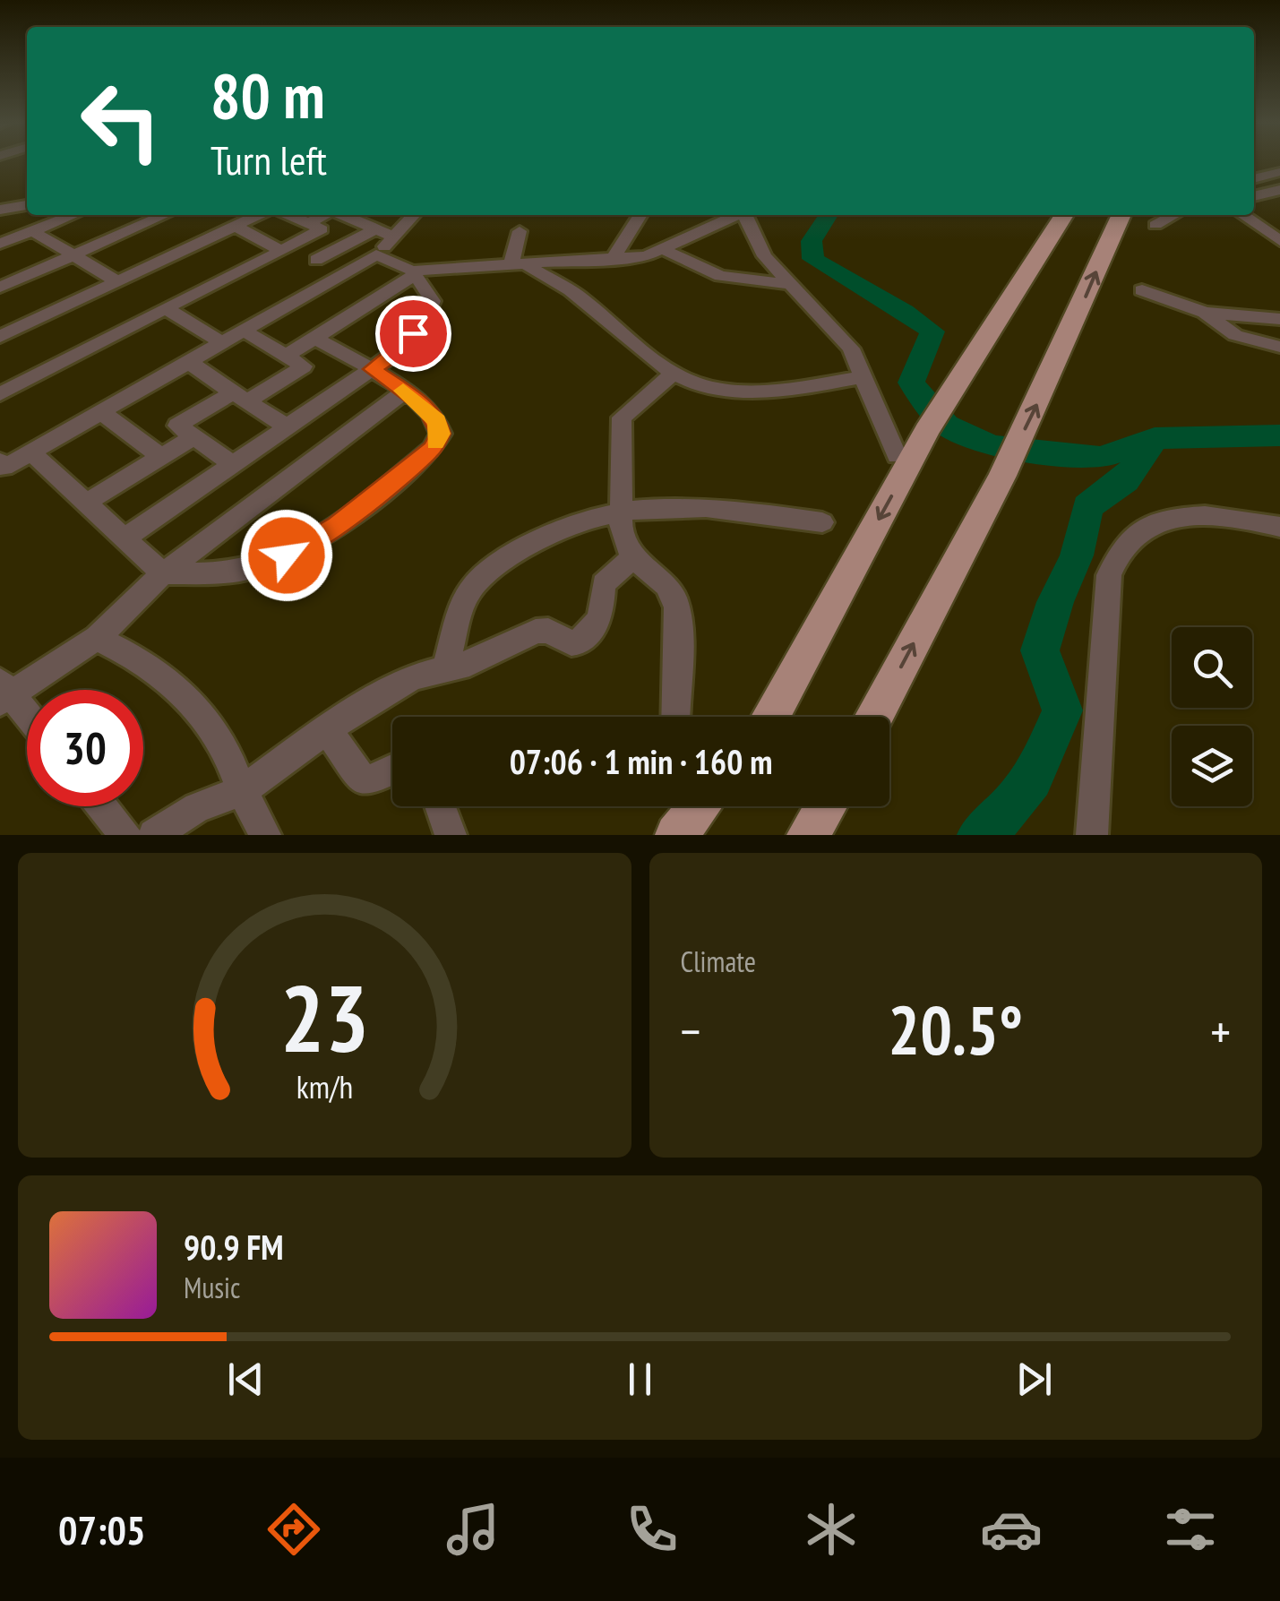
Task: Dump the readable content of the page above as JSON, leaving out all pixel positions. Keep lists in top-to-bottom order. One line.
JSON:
{"page":{"turn":["80 m","Turn left"],"limit":"30","trip":"07:06 · 1 min · 160 m","tile":"Climate","heat":["−","20.5°","+"],"song":["90.9 FM","Music"],"tabs":"07:05","gauge":["23","km/h"]}}
